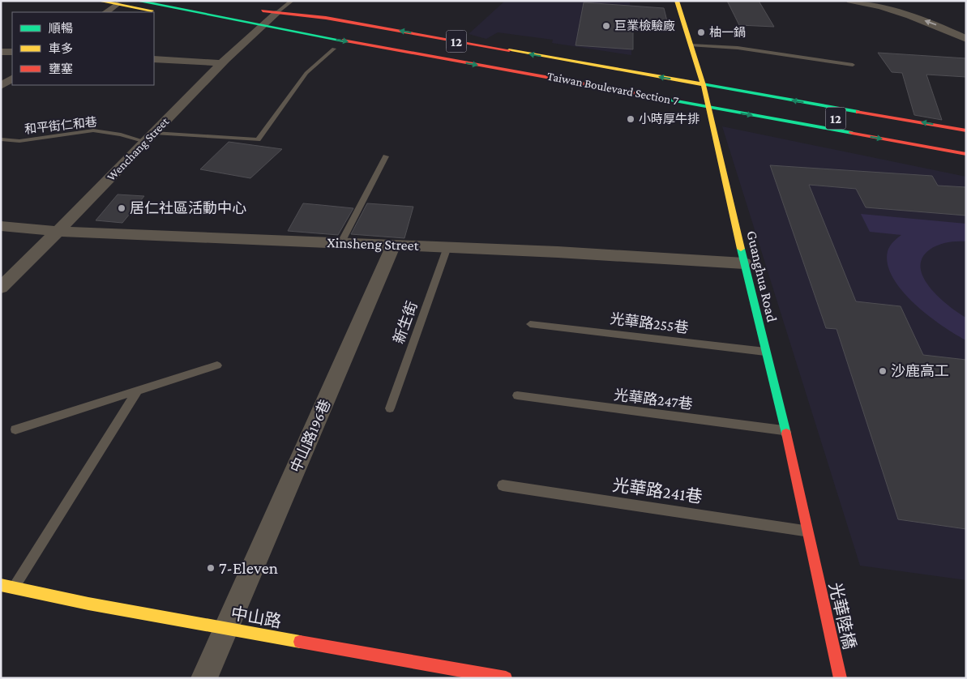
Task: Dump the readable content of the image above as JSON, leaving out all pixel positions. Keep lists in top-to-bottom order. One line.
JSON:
{"streets":{"main road":["12","Taiwan Boulevard Section 7","Guanghua Road","光華陸橋","中山路"],"street":["Wenchang Street","Xinsheng Street","中山路196巷"],"lane":["和平街仁和巷","新生街","光華路255巷","光華路247巷","光華路241巷"]},"crossings":[["12","Taiwan Boulevard Section 7"],["12","Wenchang Street"],["Taiwan Boulevard Section 7","Wenchang Street"],["Taiwan Boulevard Section 7","Guanghua Road"],["和平街仁和巷","Wenchang Street"],["Wenchang Street","Xinsheng Street"],["Xinsheng Street","Guanghua Road"],["Xinsheng Street","新生街"],["Xinsheng Street","中山路196巷"],["Guanghua Road","光華路255巷"],["Guanghua Road","光華路247巷"],["Guanghua Road","光華路241巷"],["Guanghua Road","光華陸橋"],["中山路196巷","中山路"]],"places":["巨業檢驗廠","柚一鍋","小時厚牛排","居仁社區活動中心","沙鹿高工","7-Eleven"],"legend":["順暢","車多","壅塞"]}
